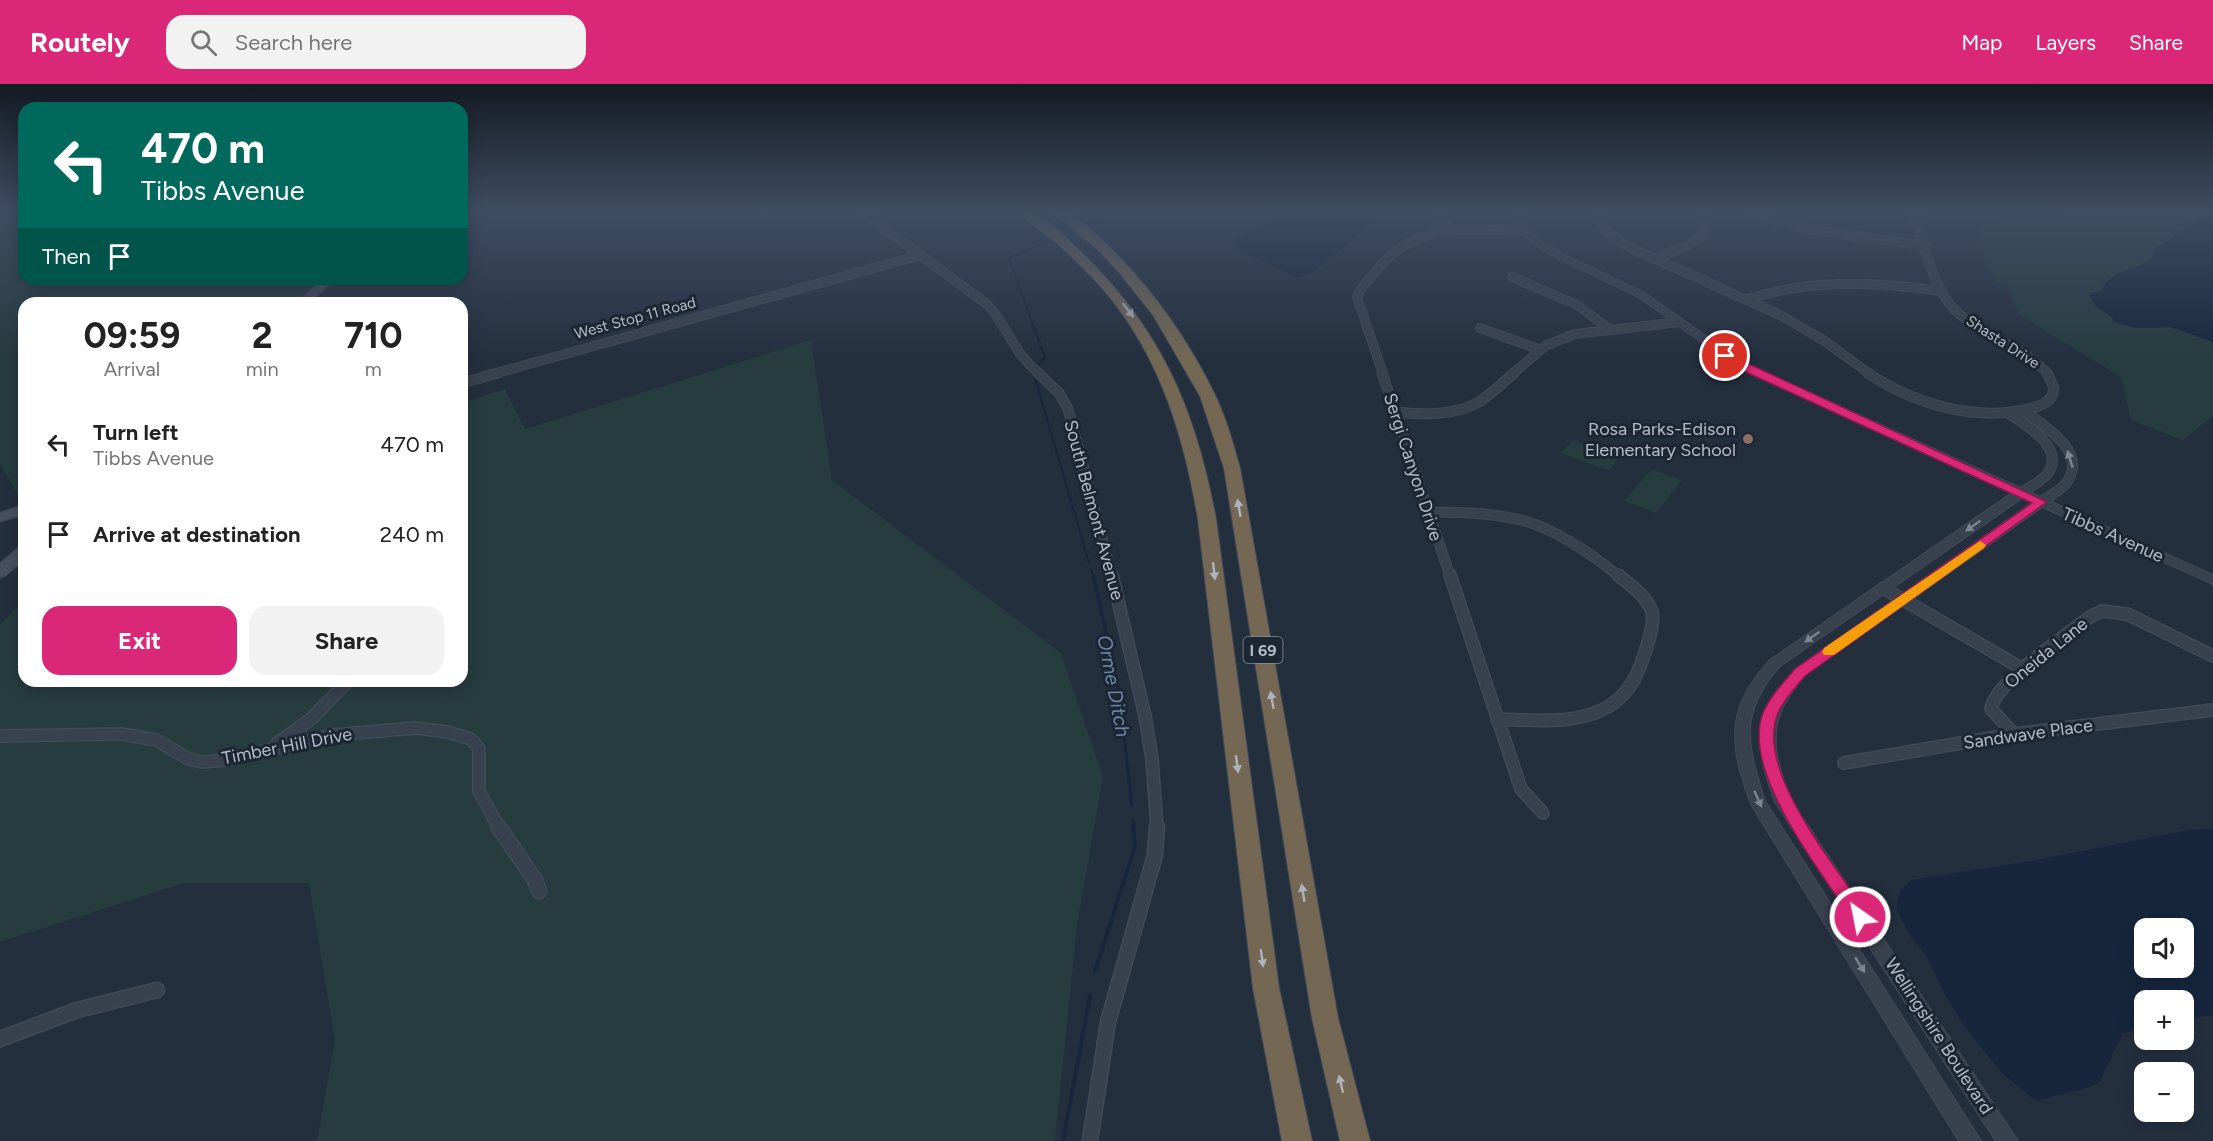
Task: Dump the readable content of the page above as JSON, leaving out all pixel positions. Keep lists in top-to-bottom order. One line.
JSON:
{"streets":{"highway":["I 69"],"street":["West Stop 11 Road","Shasta Drive","Sergi Canyon Drive","South Belmont Avenue","Tibbs Avenue","Oneida Lane","Sandwave Place","Timber Hill Drive","Wellingshire Boulevard"]},"crossings":[["Shasta Drive","Wellingshire Boulevard"],["Tibbs Avenue","Wellingshire Boulevard"],["Oneida Lane","Sandwave Place"]],"water":["Orme Ditch"],"places":["Rosa Parks-Edison Elementary School"],"page":{"header":"Routely","search":"Search here","nav":["Map","Layers","Share"],"turn":["470 m","Tibbs Avenue"],"then":"Then","eta":["09:59","Arrival","2","min","710","m"],"list":[{"name":"Turn left","note":"Tibbs Avenue","value":"470 m"},{"name":"Arrive at destination","value":"240 m"}],"buttons":["Exit","Share"],"map_buttons":["+","−"]}}
